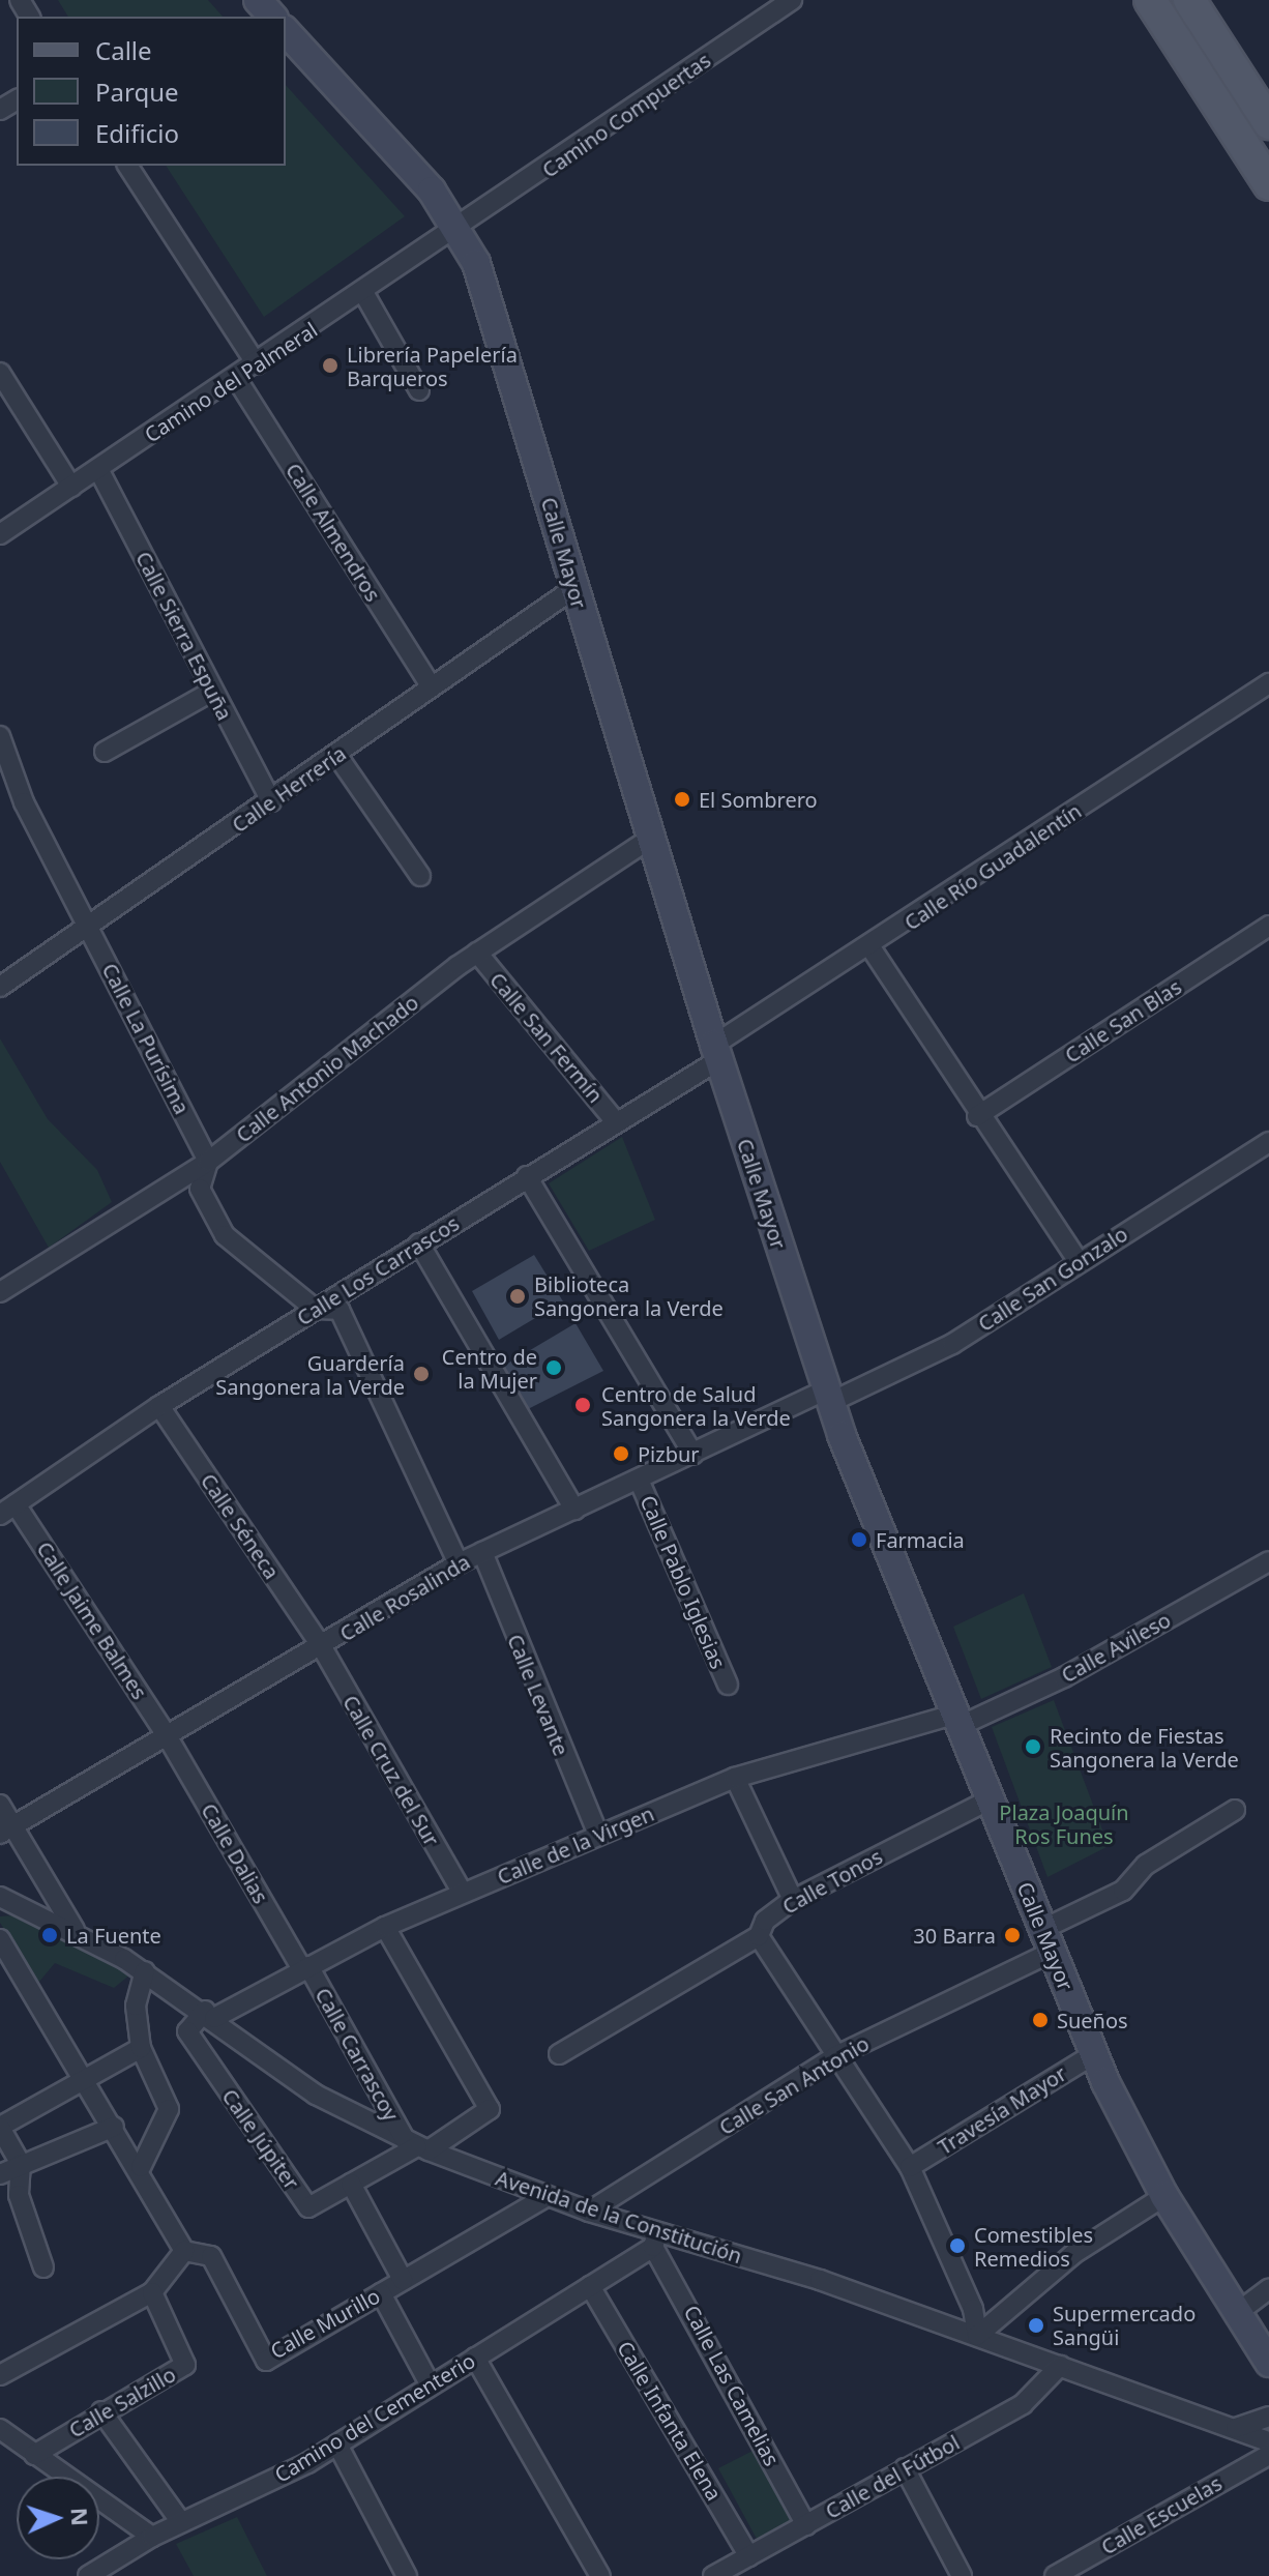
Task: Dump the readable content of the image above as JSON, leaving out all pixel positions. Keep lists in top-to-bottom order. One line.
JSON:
{"streets":{"street":["Camino Compuertas","Camino del Palmeral","Calle Almendros","Calle Mayor","Calle Sierra Espuña","Calle Herrería","Calle Río Guadalentín","Calle San Blas","Calle San Fermín","Calle La Purísima","Calle Antonio Machado","Calle Los Carrascos","Calle San Gonzalo","Calle Séneca","Calle Pablo Iglesias","Calle Rosalinda","Calle Jaime Balmes","Calle Avileso","Calle Levante","Calle Cruz del Sur","Calle de la Virgen","Calle Dalias","Calle Tonos","Calle Carrascoy","Calle San Antonio","Travesía Mayor","Calle Júpiter","Avenida de la Constitución","Calle Murillo","Calle Las Camelias","Calle Salzillo","Camino del Cementerio","Calle Infanta Elena","Calle del Fútbol","Calle Escuelas"]},"crossings":[["Camino Compuertas","Camino del Palmeral"],["Camino Compuertas","Calle Mayor"],["Camino del Palmeral","Calle Almendros"],["Camino del Palmeral","Calle Mayor"],["Camino del Palmeral","Calle Sierra Espuña"],["Calle Almendros","Calle Herrería"],["Calle Mayor","Calle Herrería"],["Calle Mayor","Calle Río Guadalentín"],["Calle Mayor","Calle Antonio Machado"],["Calle Mayor","Calle Los Carrascos"],["Calle Mayor","Calle San Gonzalo"],["Calle Mayor","Calle Rosalinda"],["Calle Mayor","Calle Avileso"],["Calle Mayor","Calle de la Virgen"],["Calle Mayor","Calle Tonos"],["Calle Mayor","Calle San Antonio"],["Calle Mayor","Travesía Mayor"],["Calle Sierra Espuña","Calle Herrería"],["Calle Herrería","Calle La Purísima"],["Calle Río Guadalentín","Calle Los Carrascos"],["Calle San Fermín","Calle Antonio Machado"],["Calle San Fermín","Calle Los Carrascos"],["Calle La Purísima","Calle Antonio Machado"],["Calle Los Carrascos","Calle Séneca"],["Calle Los Carrascos","Calle Jaime Balmes"],["Calle San Gonzalo","Calle Rosalinda"],["Calle Séneca","Calle Rosalinda"],["Calle Séneca","Calle Cruz del Sur"],["Calle Pablo Iglesias","Calle Rosalinda"],["Calle Rosalinda","Calle Jaime Balmes"],["Calle Rosalinda","Calle Levante"],["Calle Rosalinda","Calle Cruz del Sur"],["Calle Rosalinda","Calle Dalias"],["Calle Jaime Balmes","Calle Dalias"],["Calle Avileso","Calle de la Virgen"],["Calle Levante","Calle de la Virgen"],["Calle Cruz del Sur","Calle de la Virgen"],["Calle de la Virgen","Calle Dalias"],["Calle de la Virgen","Calle Carrascoy"],["Calle de la Virgen","Calle Júpiter"],["Calle de la Virgen","Avenida de la Constitución"],["Calle Dalias","Calle Carrascoy"],["Calle Carrascoy","Calle Júpiter"],["Calle Carrascoy","Avenida de la Constitución"],["Calle San Antonio","Avenida de la Constitución"],["Calle Júpiter","Avenida de la Constitución"],["Avenida de la Constitución","Calle Murillo"],["Avenida de la Constitución","Calle Las Camelias"],["Avenida de la Constitución","Camino del Cementerio"],["Avenida de la Constitución","Calle del Fútbol"],["Calle Las Camelias","Camino del Cementerio"],["Calle Las Camelias","Calle del Fútbol"],["Camino del Cementerio","Calle Infanta Elena"],["Calle Infanta Elena","Calle del Fútbol"]],"parks":["Plaza Joaquín Ros Funes"],"places":["Librería Papelería Barqueros","El Sombrero","Biblioteca Sangonera la Verde","Centro de la Mujer","Guardería Sangonera la Verde","Centro de Salud Sangonera la Verde","Pizbur","Farmacia","Recinto de Fiestas Sangonera la Verde","La Fuente","30 Barra","Sueños","Comestibles Remedios","Supermercado Sangüi"],"legend":["Calle","Parque","Edificio"],"north":"right"}
